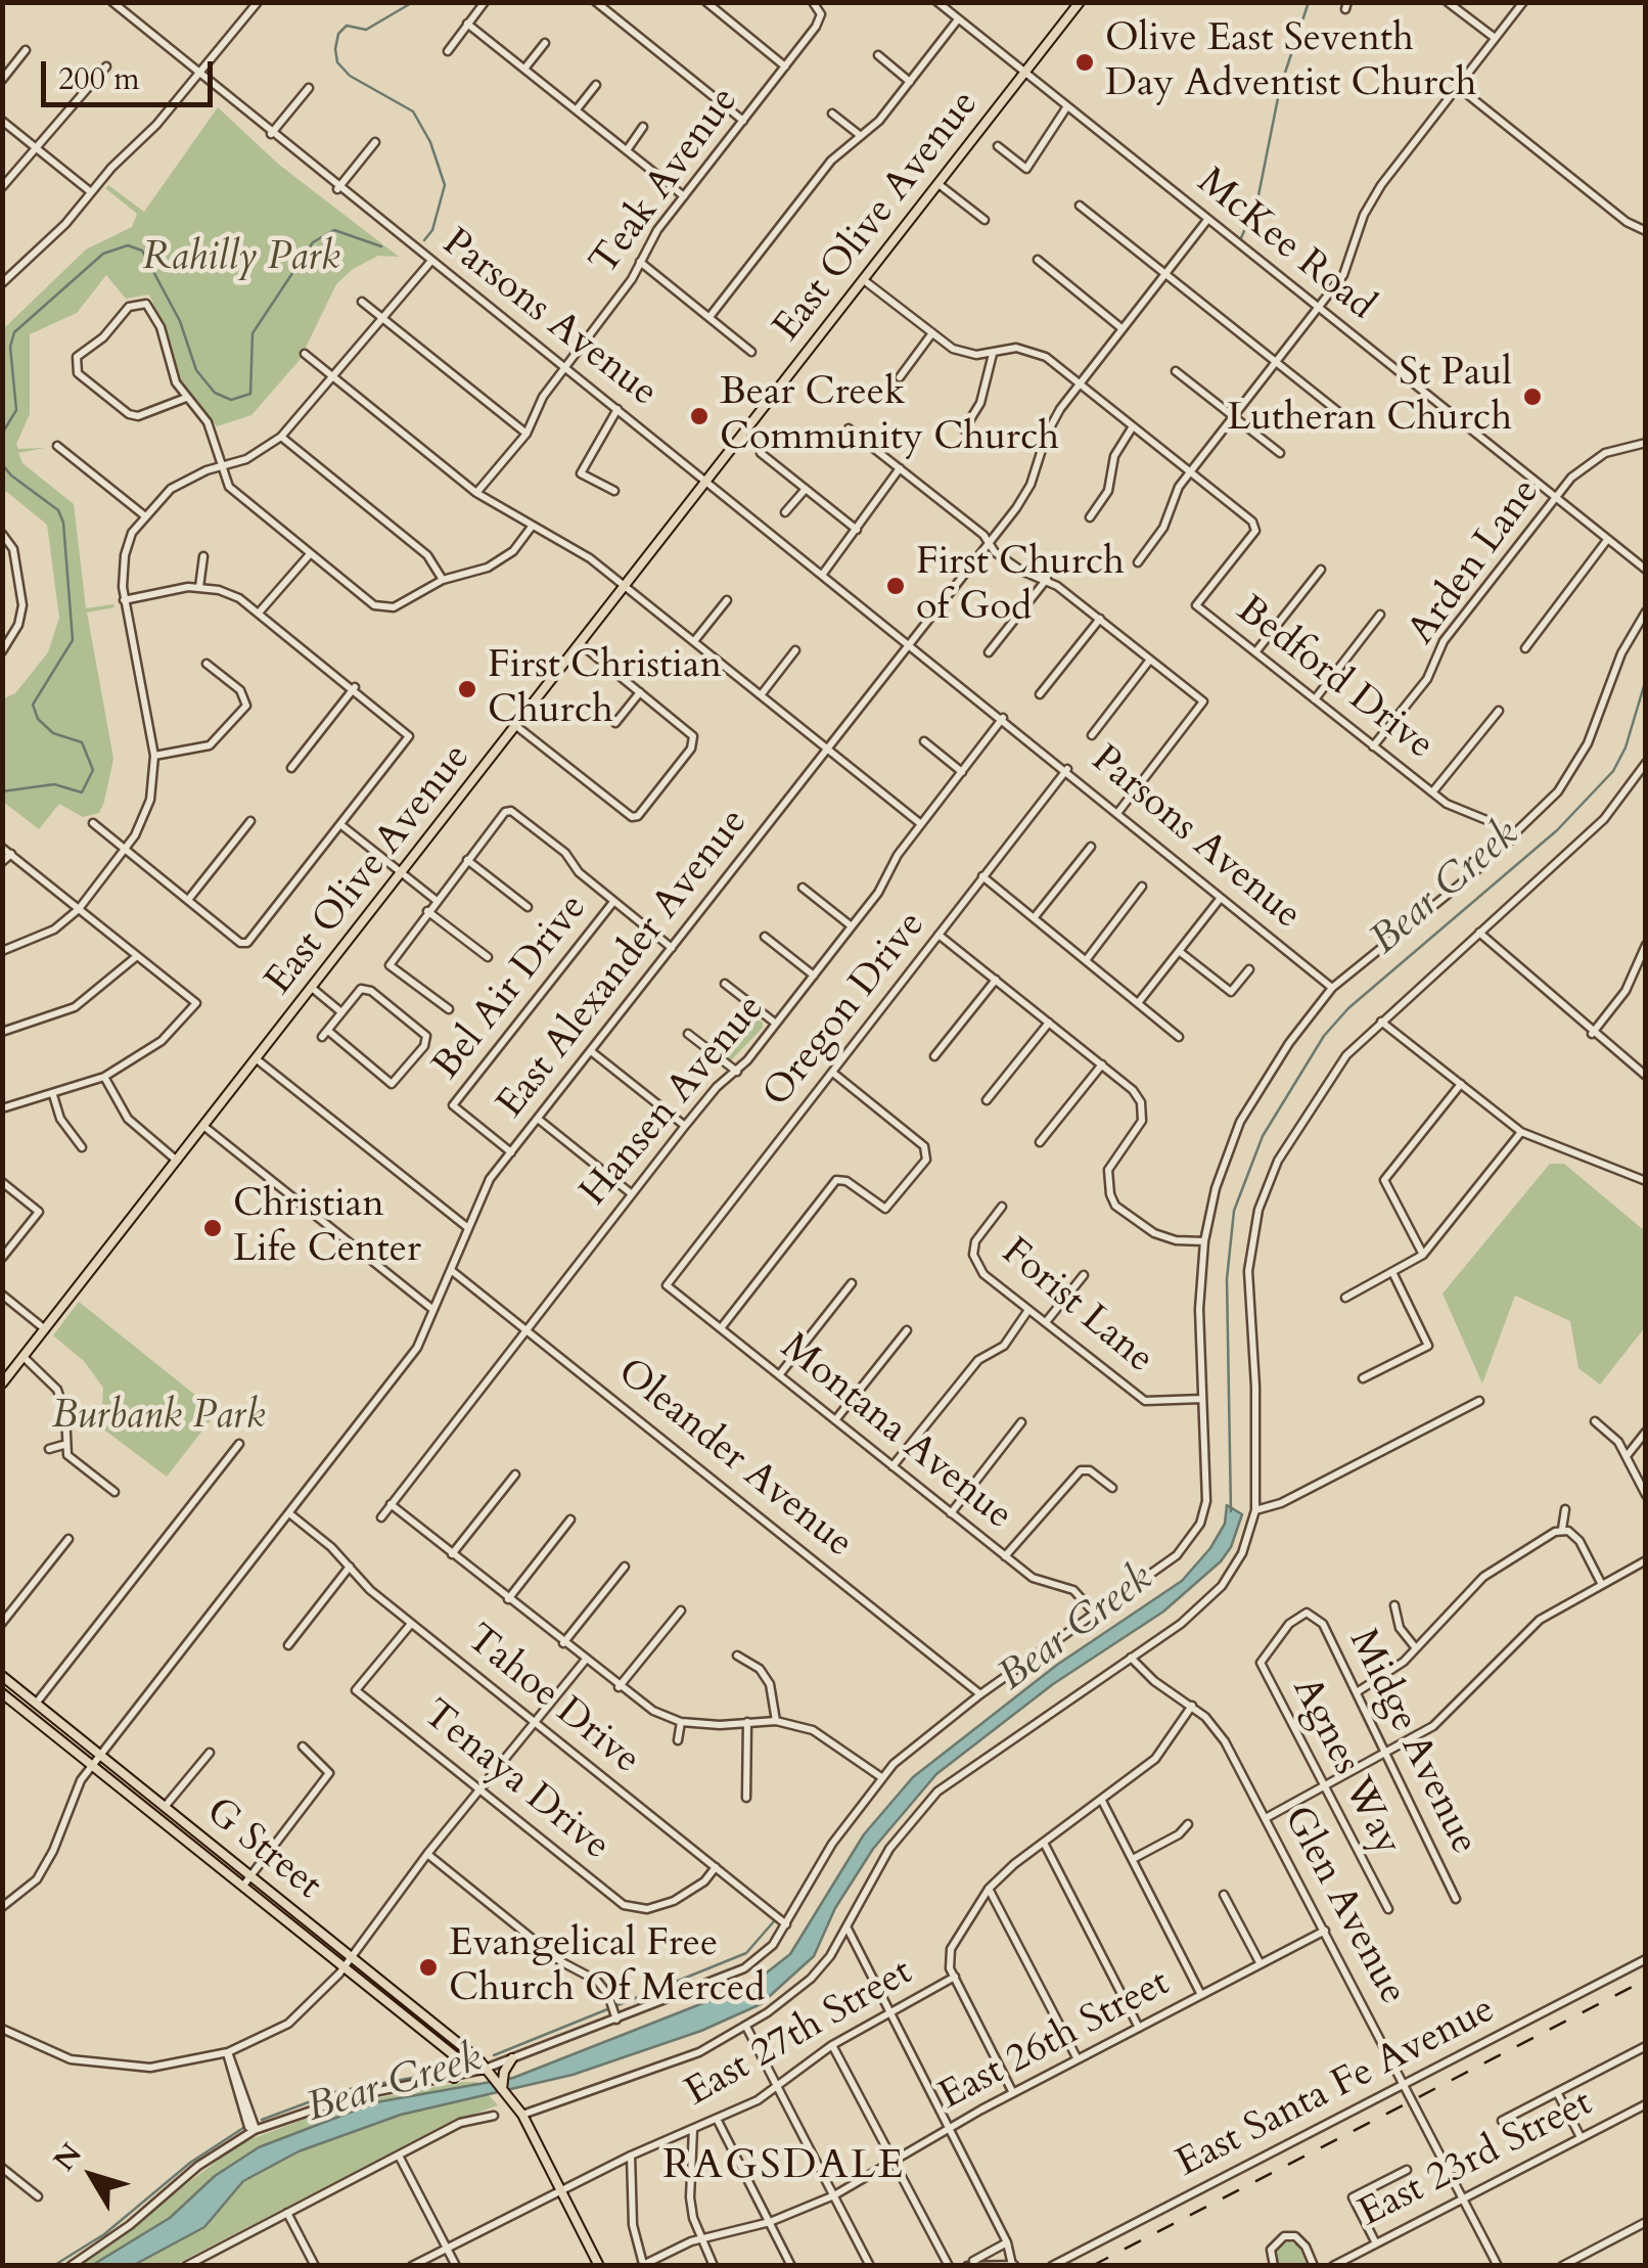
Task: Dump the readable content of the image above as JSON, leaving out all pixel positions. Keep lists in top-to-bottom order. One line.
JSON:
{"streets":{"main road":["East Olive Avenue","G Street"],"street":["Teak Avenue","McKee Road","Parsons Avenue","Arden Lane","Bedford Drive","East Alexander Avenue","Bel Air Drive","Oregon Drive","Hansen Avenue","Forist Lane","Montana Avenue","Oleander Avenue","Tahoe Drive","Midge Avenue","Agnes Way","Tenaya Drive","Glen Avenue","East 27th Street","East 26th Street","East Santa Fe Avenue","East 23rd Street"]},"crossings":[["Teak Avenue","Parsons Avenue"],["East Olive Avenue","McKee Road"],["East Olive Avenue","Parsons Avenue"],["East Olive Avenue","Bedford Drive"],["McKee Road","Arden Lane"],["McKee Road","East Alexander Avenue"],["Parsons Avenue","East Alexander Avenue"],["Parsons Avenue","Oregon Drive"],["Parsons Avenue","Hansen Avenue"],["Arden Lane","Bedford Drive"],["Bedford Drive","East Alexander Avenue"],["East Alexander Avenue","Bel Air Drive"],["East Alexander Avenue","Oleander Avenue"],["East Alexander Avenue","Tahoe Drive"],["East Alexander Avenue","G Street"],["Oregon Drive","Montana Avenue"],["Hansen Avenue","Oleander Avenue"],["Tahoe Drive","Tenaya Drive"],["Midge Avenue","Agnes Way"],["G Street","East 27th Street"],["Glen Avenue","East 26th Street"],["Glen Avenue","East Santa Fe Avenue"],["Glen Avenue","East 23rd Street"]],"districts":["RAGSDALE"],"water":["Bear Creek"],"parks":["Rahilly Park","Burbank Park"],"places":["Olive East Seventh Day Adventist Church","St Paul Lutheran Church","Bear Creek Community Church","First Church of God","First Christian Church","Christian Life Center","Evangelical Free Church Of Merced"],"scale_bar":"200 m","north":"top left"}
